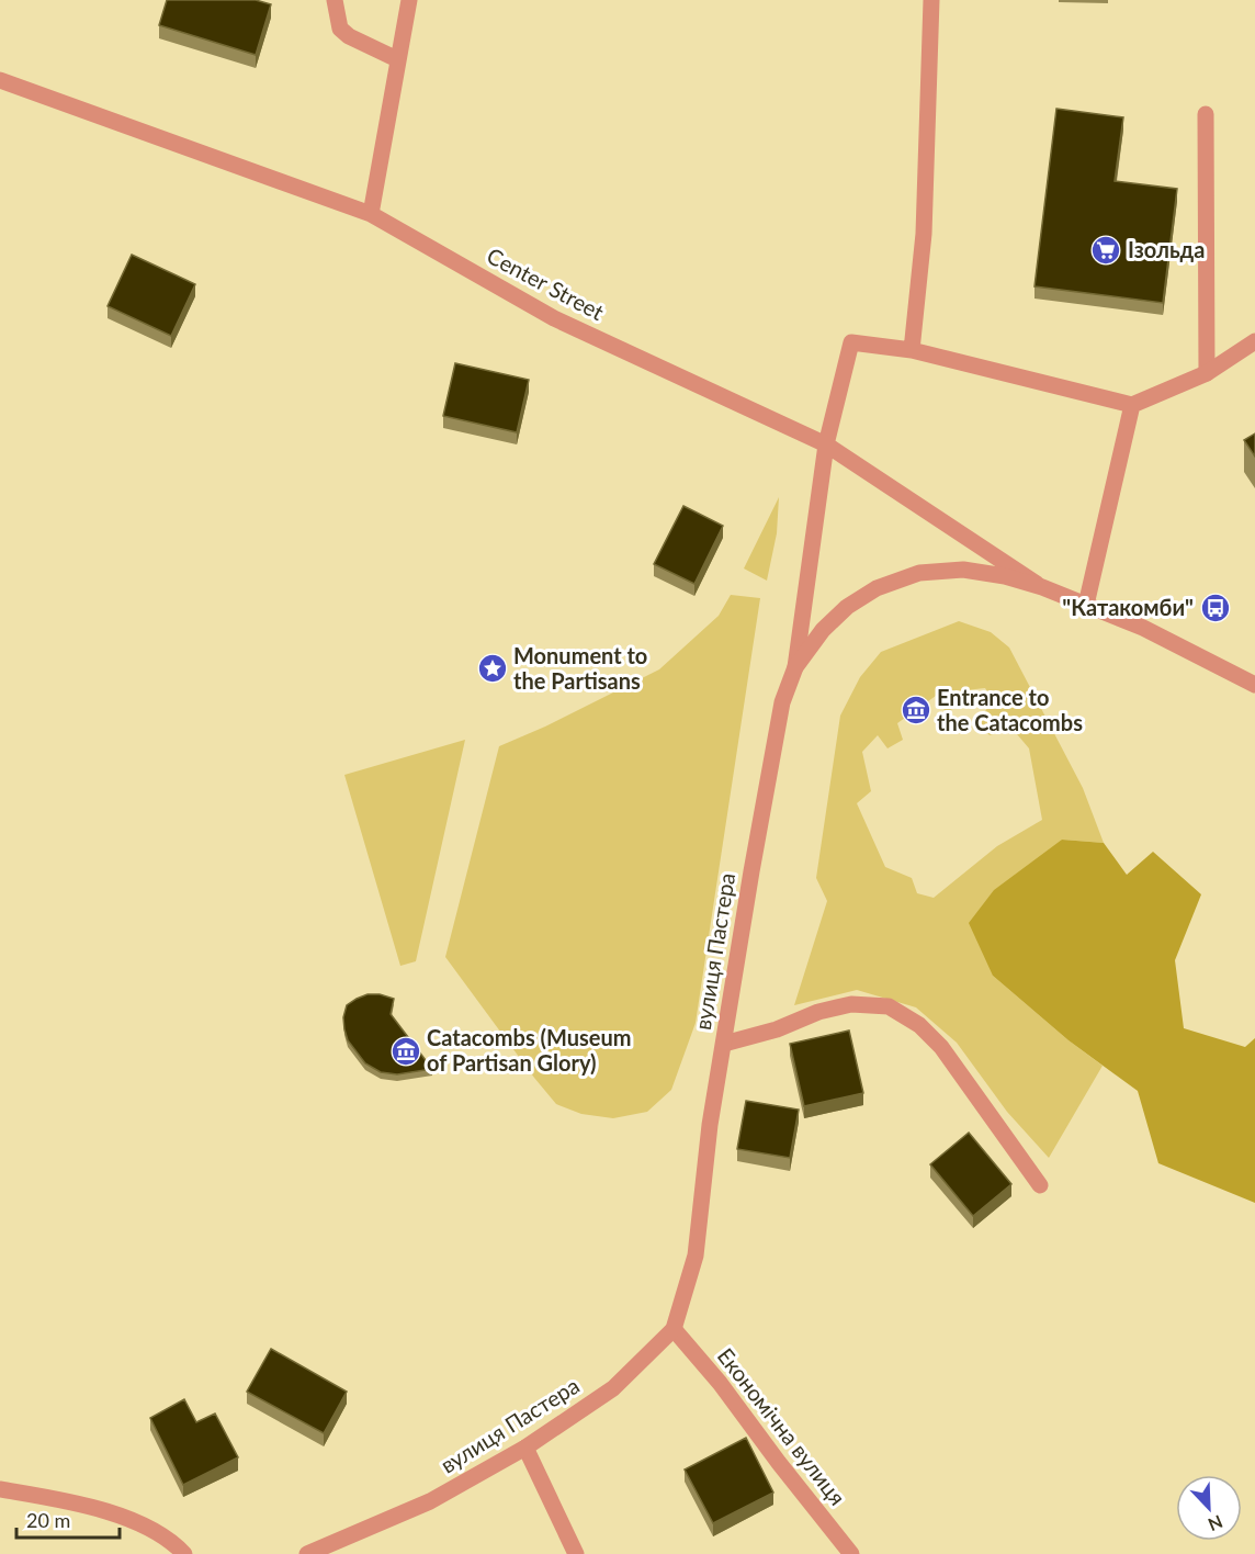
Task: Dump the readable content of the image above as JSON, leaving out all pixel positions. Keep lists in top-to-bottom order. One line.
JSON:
{"streets":{"street":["Center Street","вулиця Пастера","Економічна вулиця"]},"crossings":[["Center Street","вулиця Пастера"],["вулиця Пастера","Економічна вулиця"]],"places":{"supermarket":["Ізольда"],"bus stop":["\"Катакомби\""],"place":["Monument to the Partisans"],"museum":["Entrance to the Catacombs","Catacombs (Museum of Partisan Glory)"]},"scale_bar":"20 m","north":"bottom right"}
